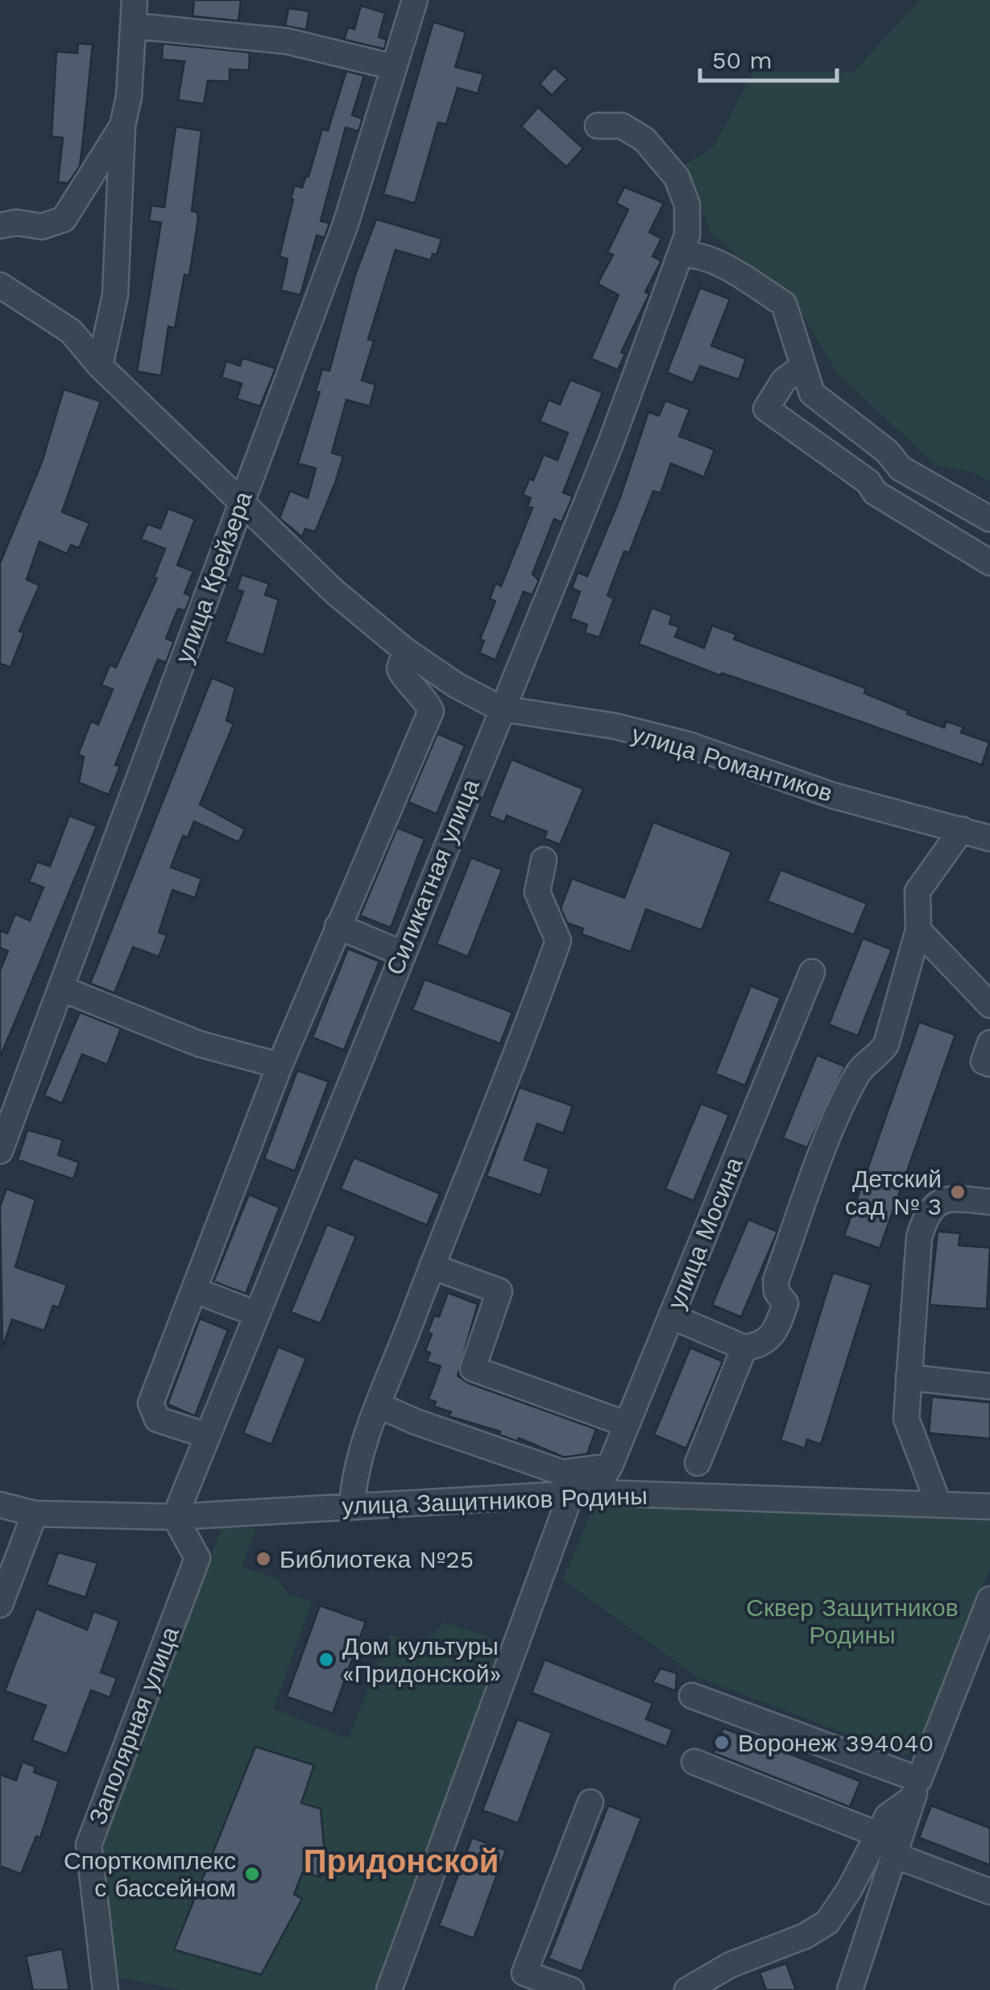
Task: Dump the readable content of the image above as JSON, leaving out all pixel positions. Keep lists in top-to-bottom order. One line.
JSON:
{"streets":{"street":["улица Крейзера","улица Романтиков","Силикатная улица","улица Мосина","улица Защитников Родины","Заполярная улица"]},"crossings":[["улица Крейзера","улица Романтиков"],["улица Романтиков","Силикатная улица"],["Силикатная улица","улица Защитников Родины"],["Силикатная улица","Заполярная улица"],["улица Мосина","улица Защитников Родины"],["улица Защитников Родины","Заполярная улица"]],"districts":["Придонской"],"parks":["Сквер Защитников Родины"],"places":["Детский сад № 3","Библиотека №25","Дом культуры «Придонской»","Воронеж 394040","Спорткомплекс с бассейном"],"scale_bar":"50 m"}
